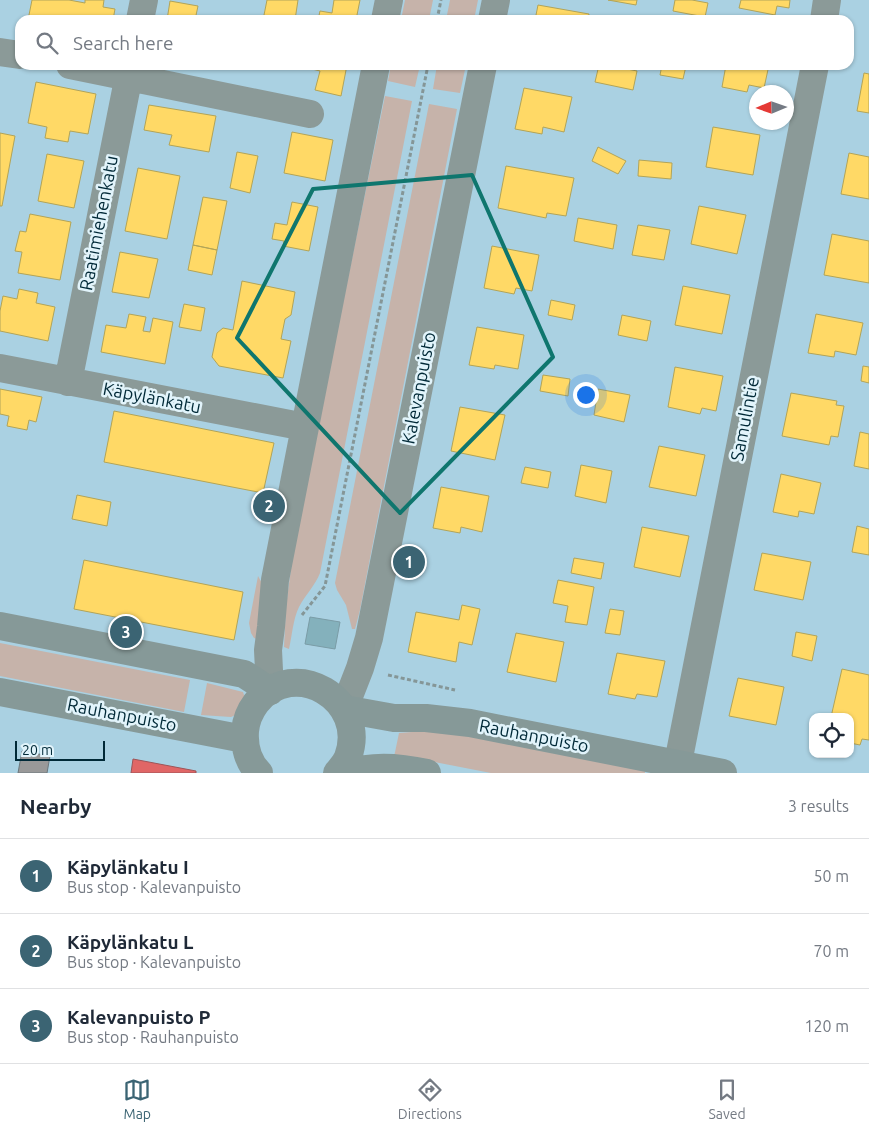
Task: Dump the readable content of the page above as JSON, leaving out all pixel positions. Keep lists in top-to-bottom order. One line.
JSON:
{"streets":{"main road":["Rauhanpuisto"],"street":["Raatimiehenkatu","Kalevanpuisto","Käpylänkatu","Samulintie"]},"crossings":[["Raatimiehenkatu","Käpylänkatu"],["Kalevanpuisto","Rauhanpuisto"],["Samulintie","Rauhanpuisto"]],"scale_bar":"20 m","north":"left","page":{"search":"Search here","pins":["2","1","3"],"scale":"20 m","heading":["Nearby","3 results"],"list":[{"mark":"1","name":"Käpylänkatu I","note":"Bus stop · Kalevanpuisto","value":"50 m"},{"mark":"2","name":"Käpylänkatu L","note":"Bus stop · Kalevanpuisto","value":"70 m"},{"mark":"3","name":"Kalevanpuisto P","note":"Bus stop · Rauhanpuisto","value":"120 m"}],"nav":["Map","Directions","Saved"]}}
